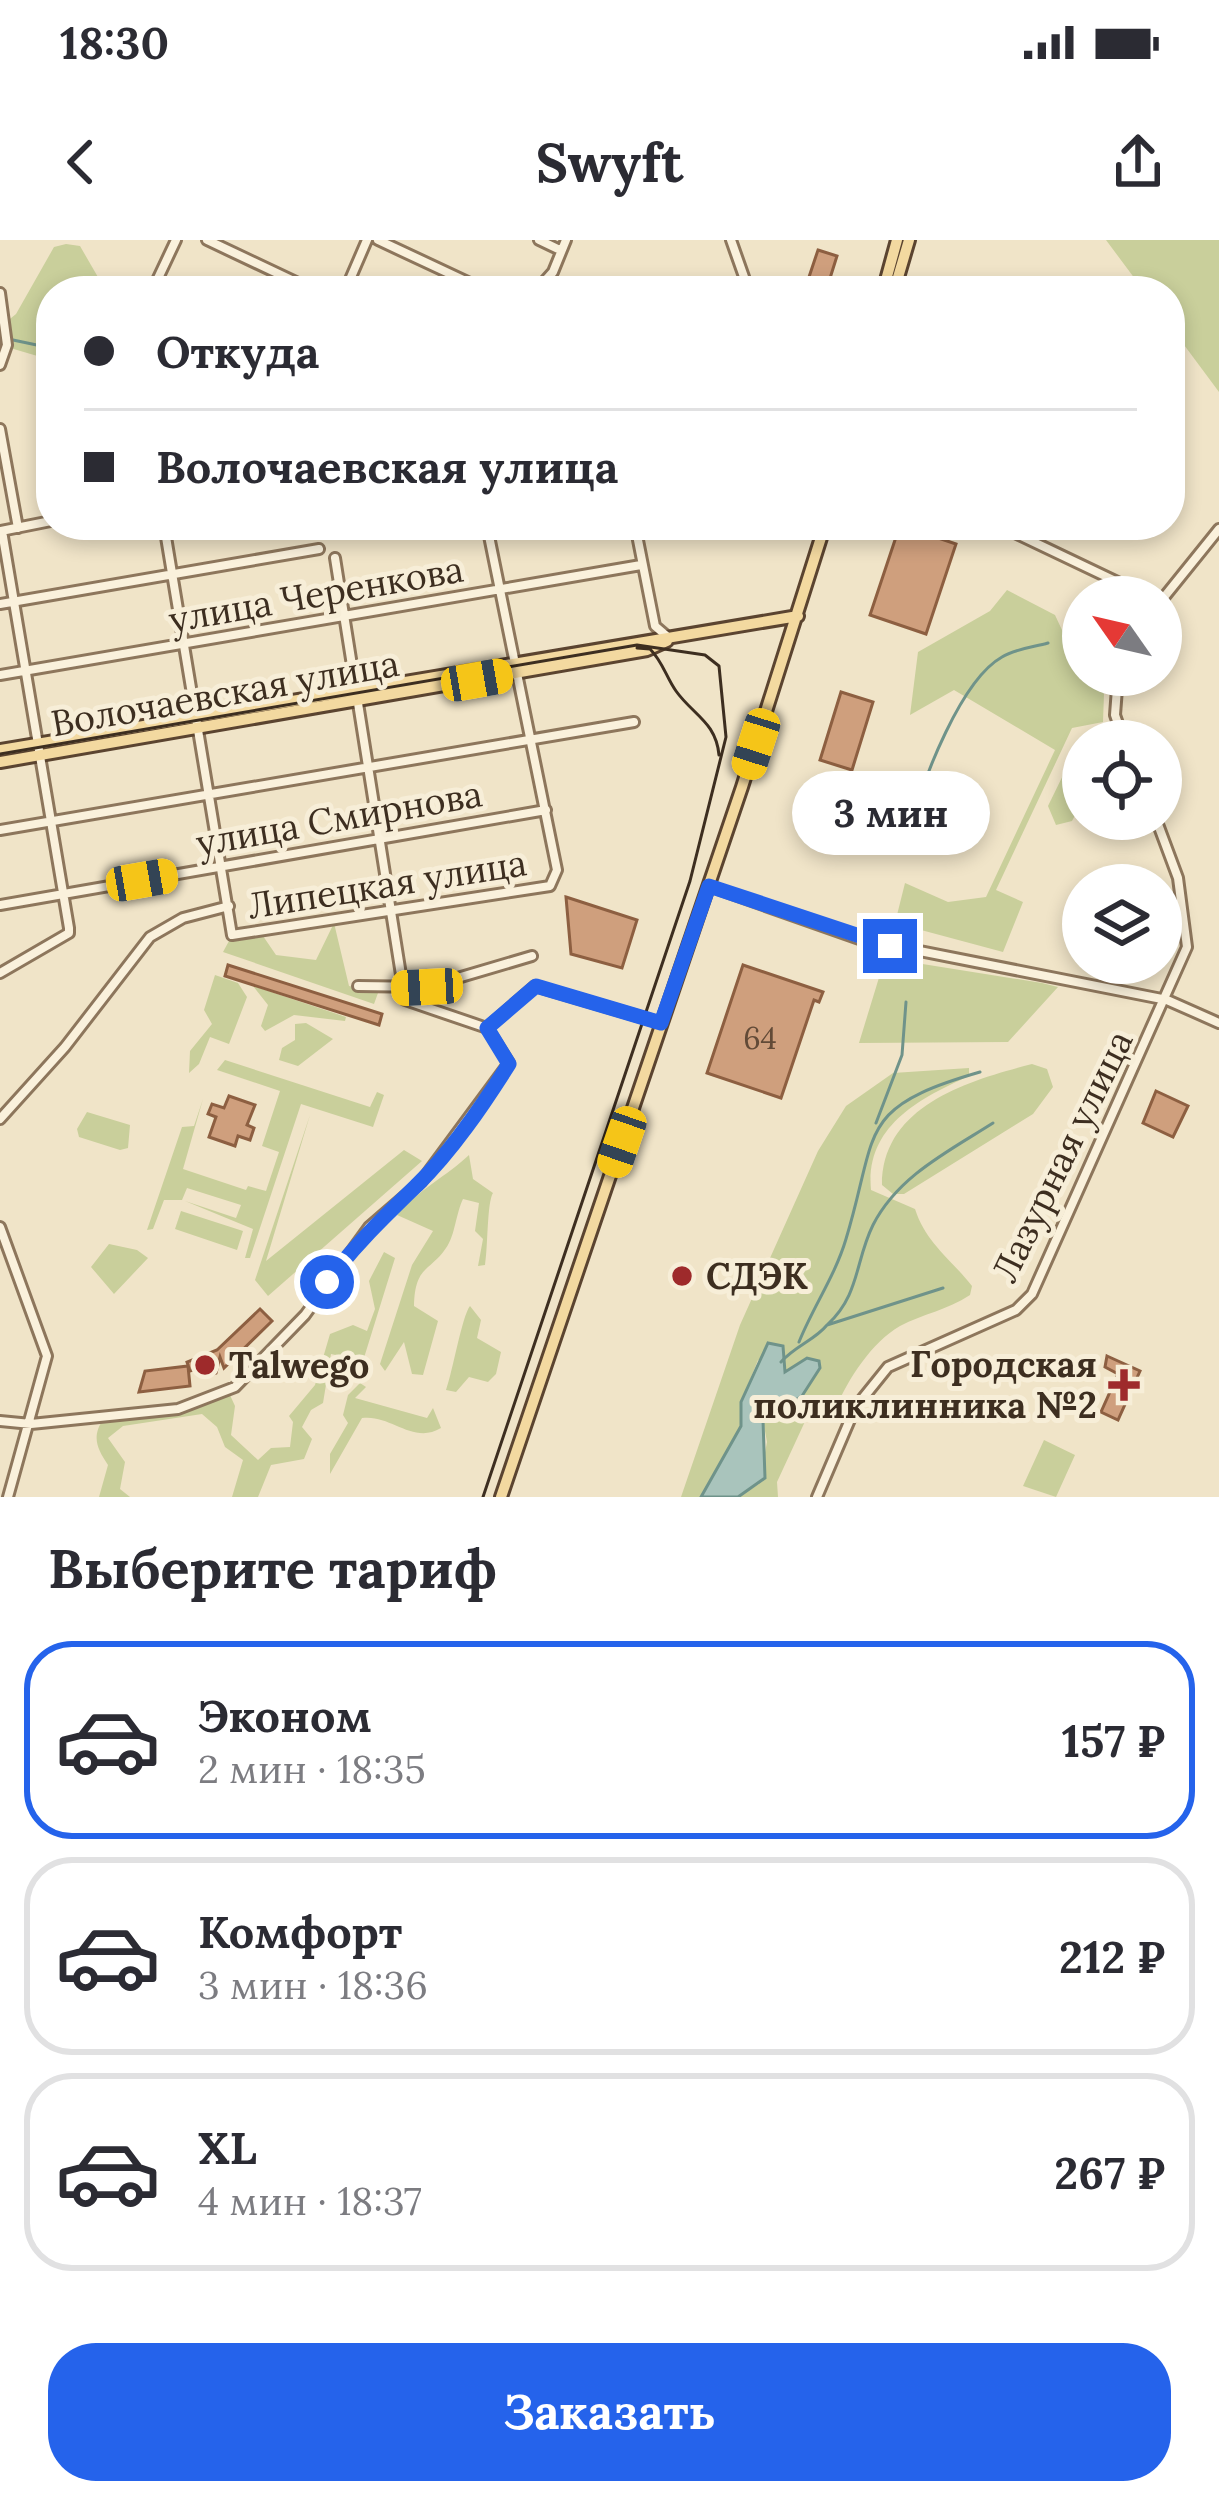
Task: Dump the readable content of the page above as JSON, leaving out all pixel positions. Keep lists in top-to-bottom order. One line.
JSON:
{"streets":{"main road":["Волочаевская улица"],"street":["улица Черенкова","улица Смирнова","Липецкая улица","Лазурная улица"]},"crossings":[["улица Смирнова","Липецкая улица"]],"places":{"other":["СДЭК","Talwego"],"health":["Городская поликлинника №2"]},"house_numbers":["64"],"north":"top left","page":{"status":"18:30","header":"Swyft","banner":["Откуда","Волочаевская улица"],"bubble":"3 мин","heading":"Выберите тариф","list":[{"name":"Эконом","note":"2 мин · 18:35","value":"157 ₽"},{"name":"Комфорт","note":"3 мин · 18:36","value":"212 ₽"},{"name":"XL","note":"4 мин · 18:37","value":"267 ₽"}],"buttons":"Заказать"}}
